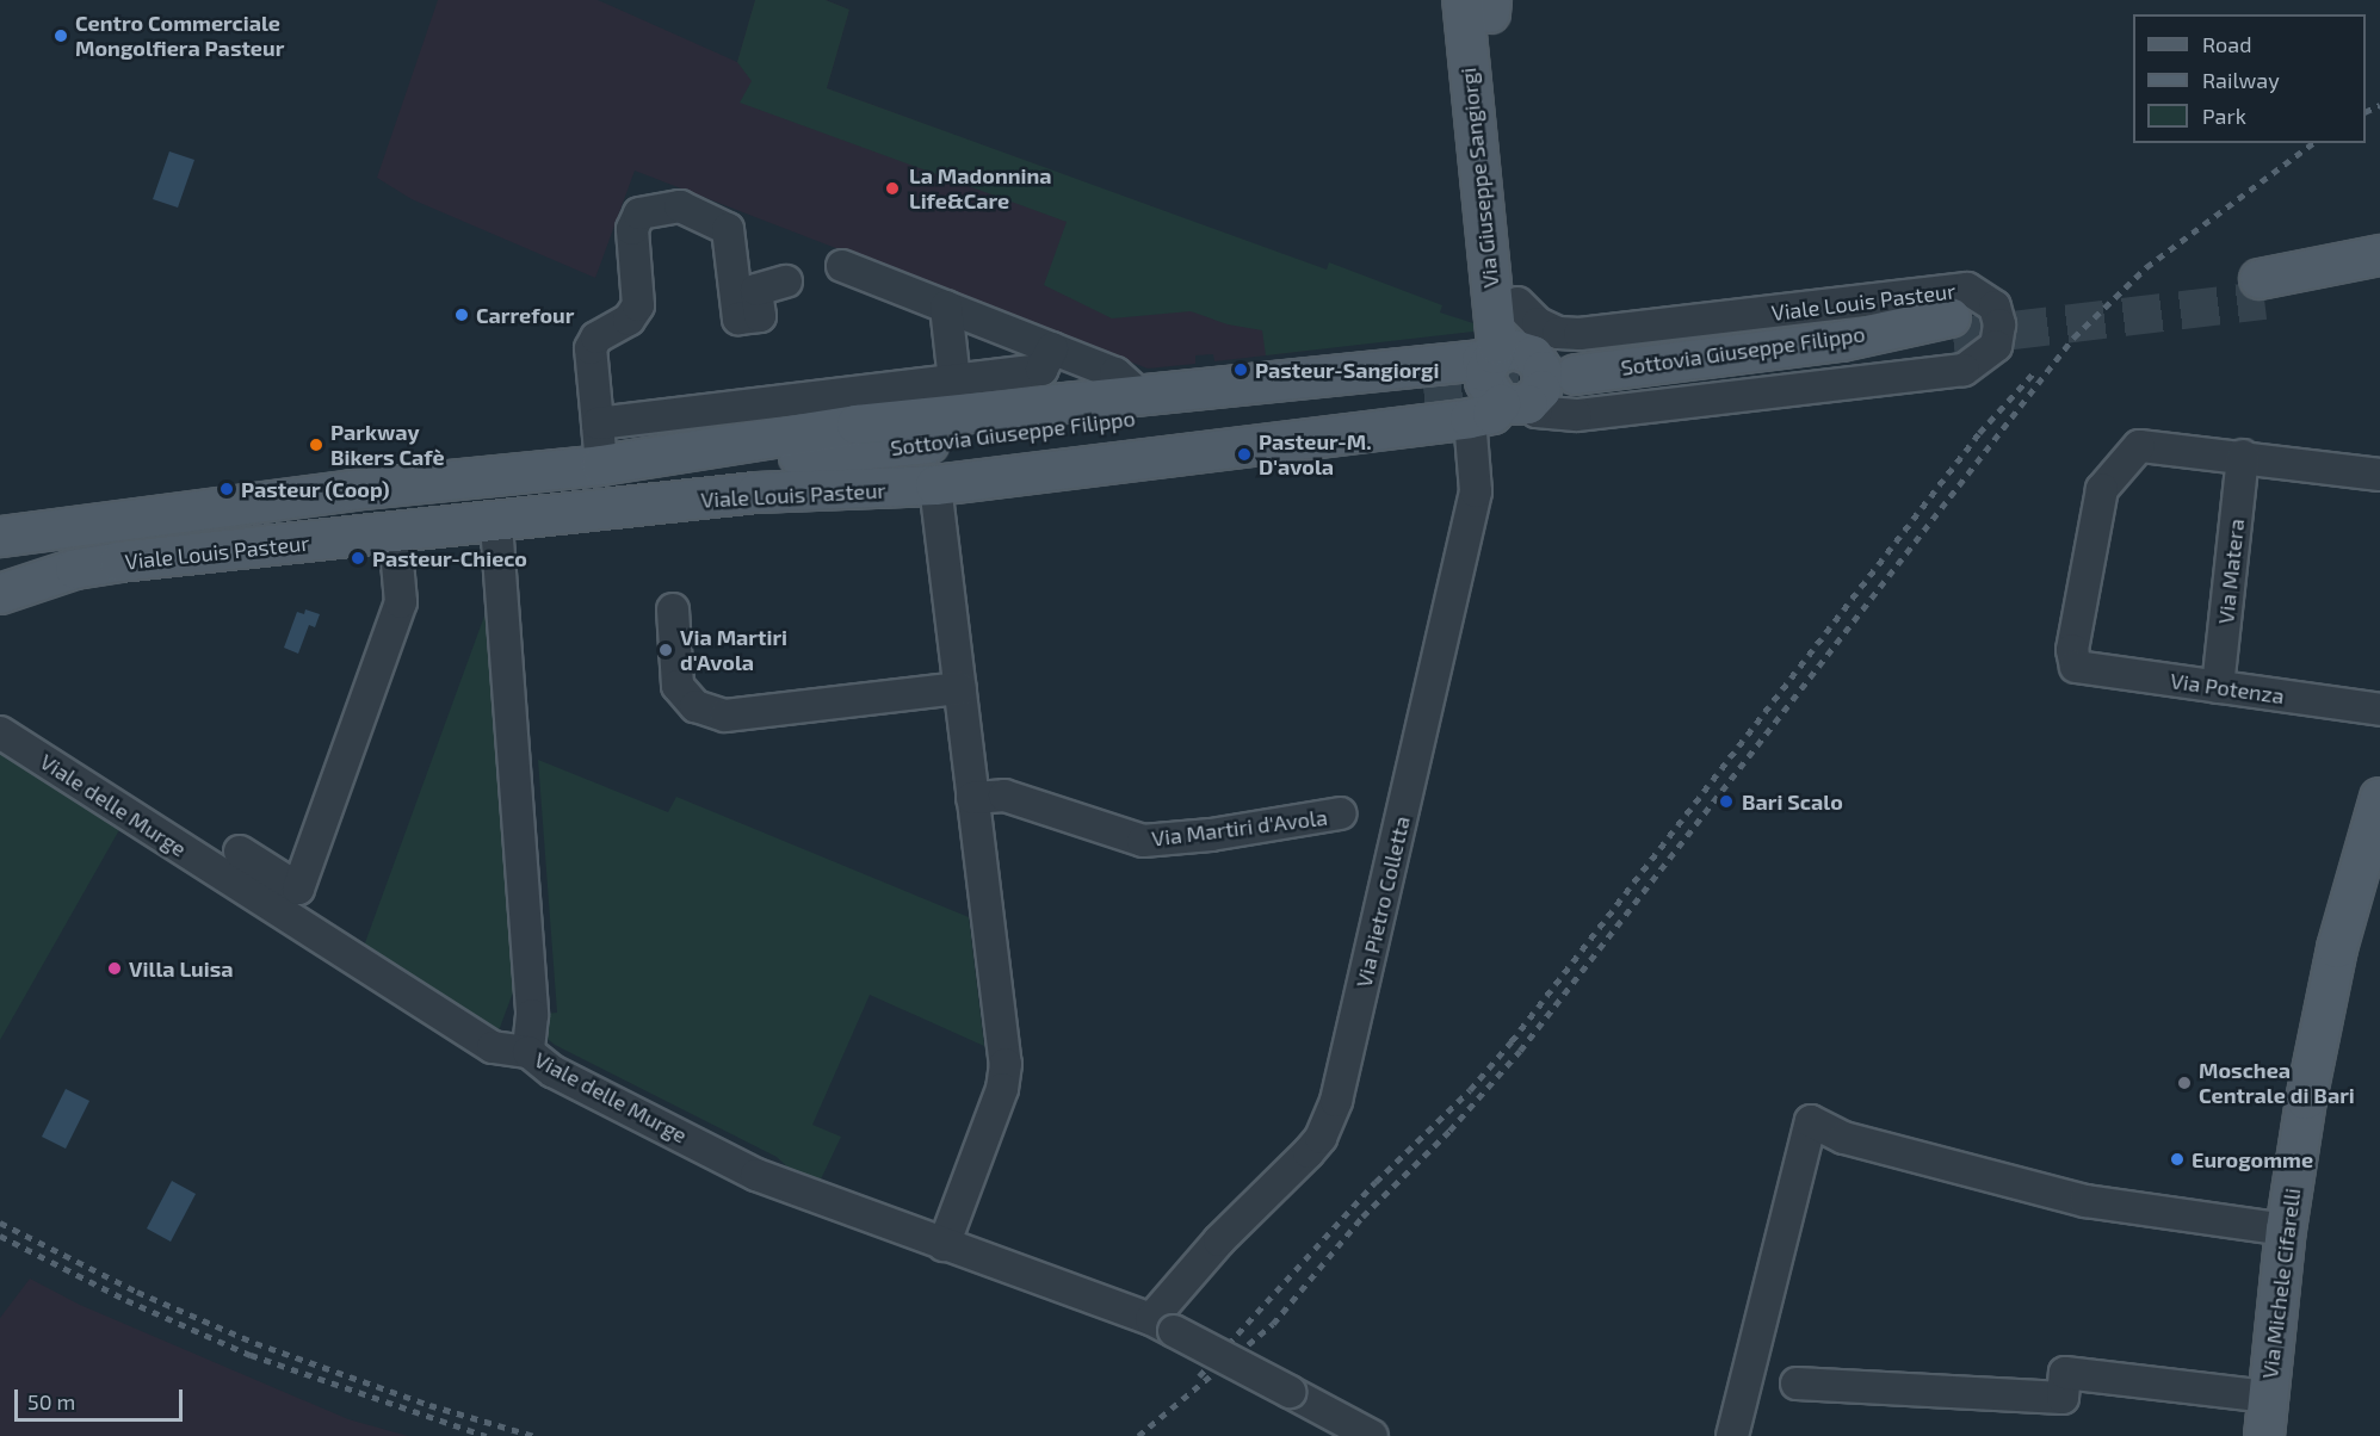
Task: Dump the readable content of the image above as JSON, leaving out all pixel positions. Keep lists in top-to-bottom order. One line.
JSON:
{"streets":{"main road":["Via Giuseppe Sangiorgi","Viale Louis Pasteur","Sottovia Giuseppe Filippo","Via Michele Cifarelli"],"street":["Via Matera","Via Potenza","Viale delle Murge","Via Martiri d'Avola","Via Pietro Colletta"]},"crossings":[["Via Giuseppe Sangiorgi","Viale Louis Pasteur"],["Viale Louis Pasteur","Sottovia Giuseppe Filippo"],["Viale Louis Pasteur","Via Pietro Colletta"],["Via Matera","Via Potenza"],["Viale delle Murge","Via Pietro Colletta"]],"places":["Centro Commerciale Mongolfiera Pasteur","La Madonnina Life&Care","Carrefour","Pasteur-Sangiorgi","Parkway Bikers Cafè","Pasteur-M. D'avola","Pasteur (Coop)","Pasteur-Chieco","Via Martiri d'Avola","Bari Scalo","Villa Luisa","Moschea Centrale di Bari","Eurogomme"],"legend":["Road","Railway","Park"],"scale_bar":"50 m"}
